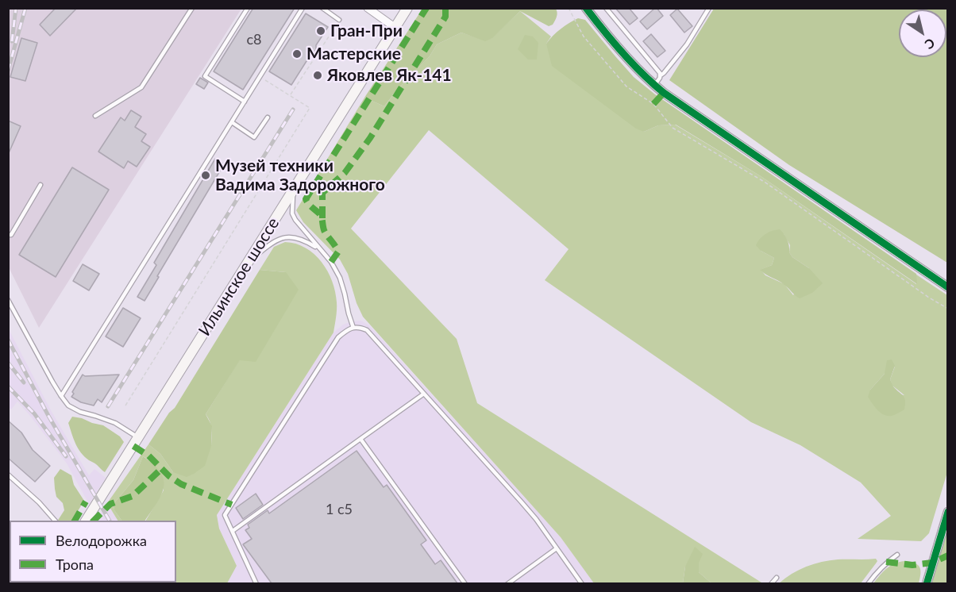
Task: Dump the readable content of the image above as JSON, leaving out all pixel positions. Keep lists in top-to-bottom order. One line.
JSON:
{"streets":{"main road":["Ильинское шоссе"]},"places":["Гран-При","Мастерские","Яковлев Як-141","Музей техники Вадима Задорожного"],"house_numbers":["с8","1 с5"],"legend":["Велодорожка","Тропа"],"north":"bottom right"}
